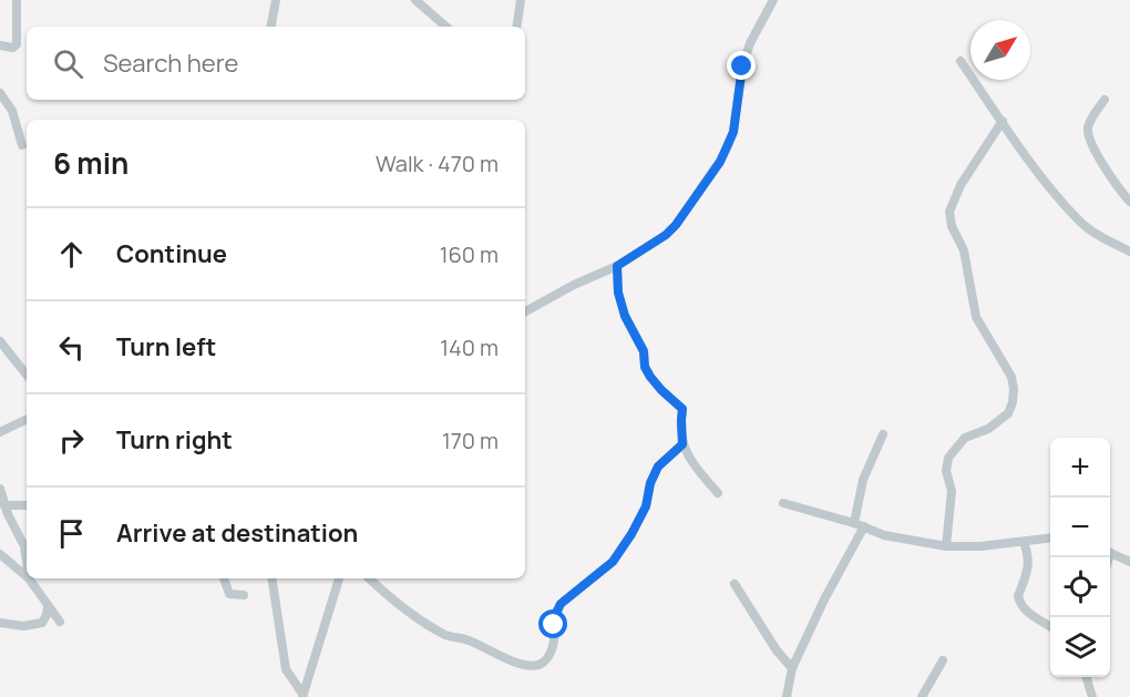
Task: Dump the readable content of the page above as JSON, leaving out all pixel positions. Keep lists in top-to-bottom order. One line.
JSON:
{"north":"top right","page":{"search":"Search here","heading":["6 min","Walk · 470 m"],"list":[["Continue","160 m"],["Turn left","140 m"],["Turn right","170 m"],"Arrive at destination"],"map_buttons":["+","−"]}}
